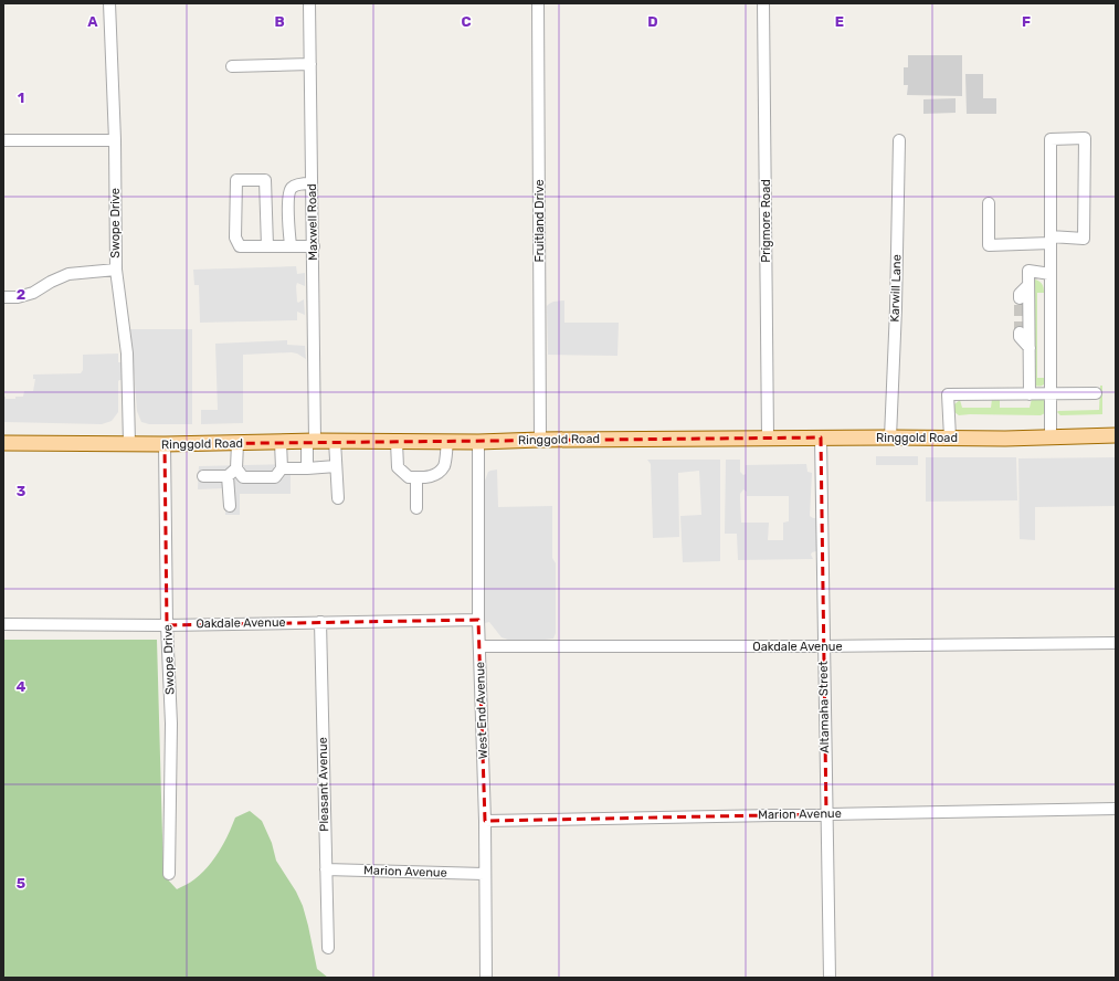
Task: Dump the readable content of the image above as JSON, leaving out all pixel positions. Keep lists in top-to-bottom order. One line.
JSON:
{"streets":{"main road":["Ringgold Road"],"street":["Fruitland Drive","Prigmore Road","Maxwell Road","Swope Drive","Karwill Lane","Oakdale Avenue","Altamaha Street","West End Avenue","Pleasant Avenue","Marion Avenue"]},"crossings":[["Fruitland Drive","Ringgold Road"],["Prigmore Road","Ringgold Road"],["Maxwell Road","Ringgold Road"],["Swope Drive","Ringgold Road"],["Swope Drive","Oakdale Avenue"],["Karwill Lane","Ringgold Road"],["Ringgold Road","Altamaha Street"],["Ringgold Road","West End Avenue"],["Oakdale Avenue","Altamaha Street"],["Oakdale Avenue","West End Avenue"],["Oakdale Avenue","Pleasant Avenue"],["Altamaha Street","Marion Avenue"],["West End Avenue","Marion Avenue"],["Pleasant Avenue","Marion Avenue"]],"grid":{"columns":["A","B","C","D","E","F"],"rows":["1","2","3","4","5"]}}
